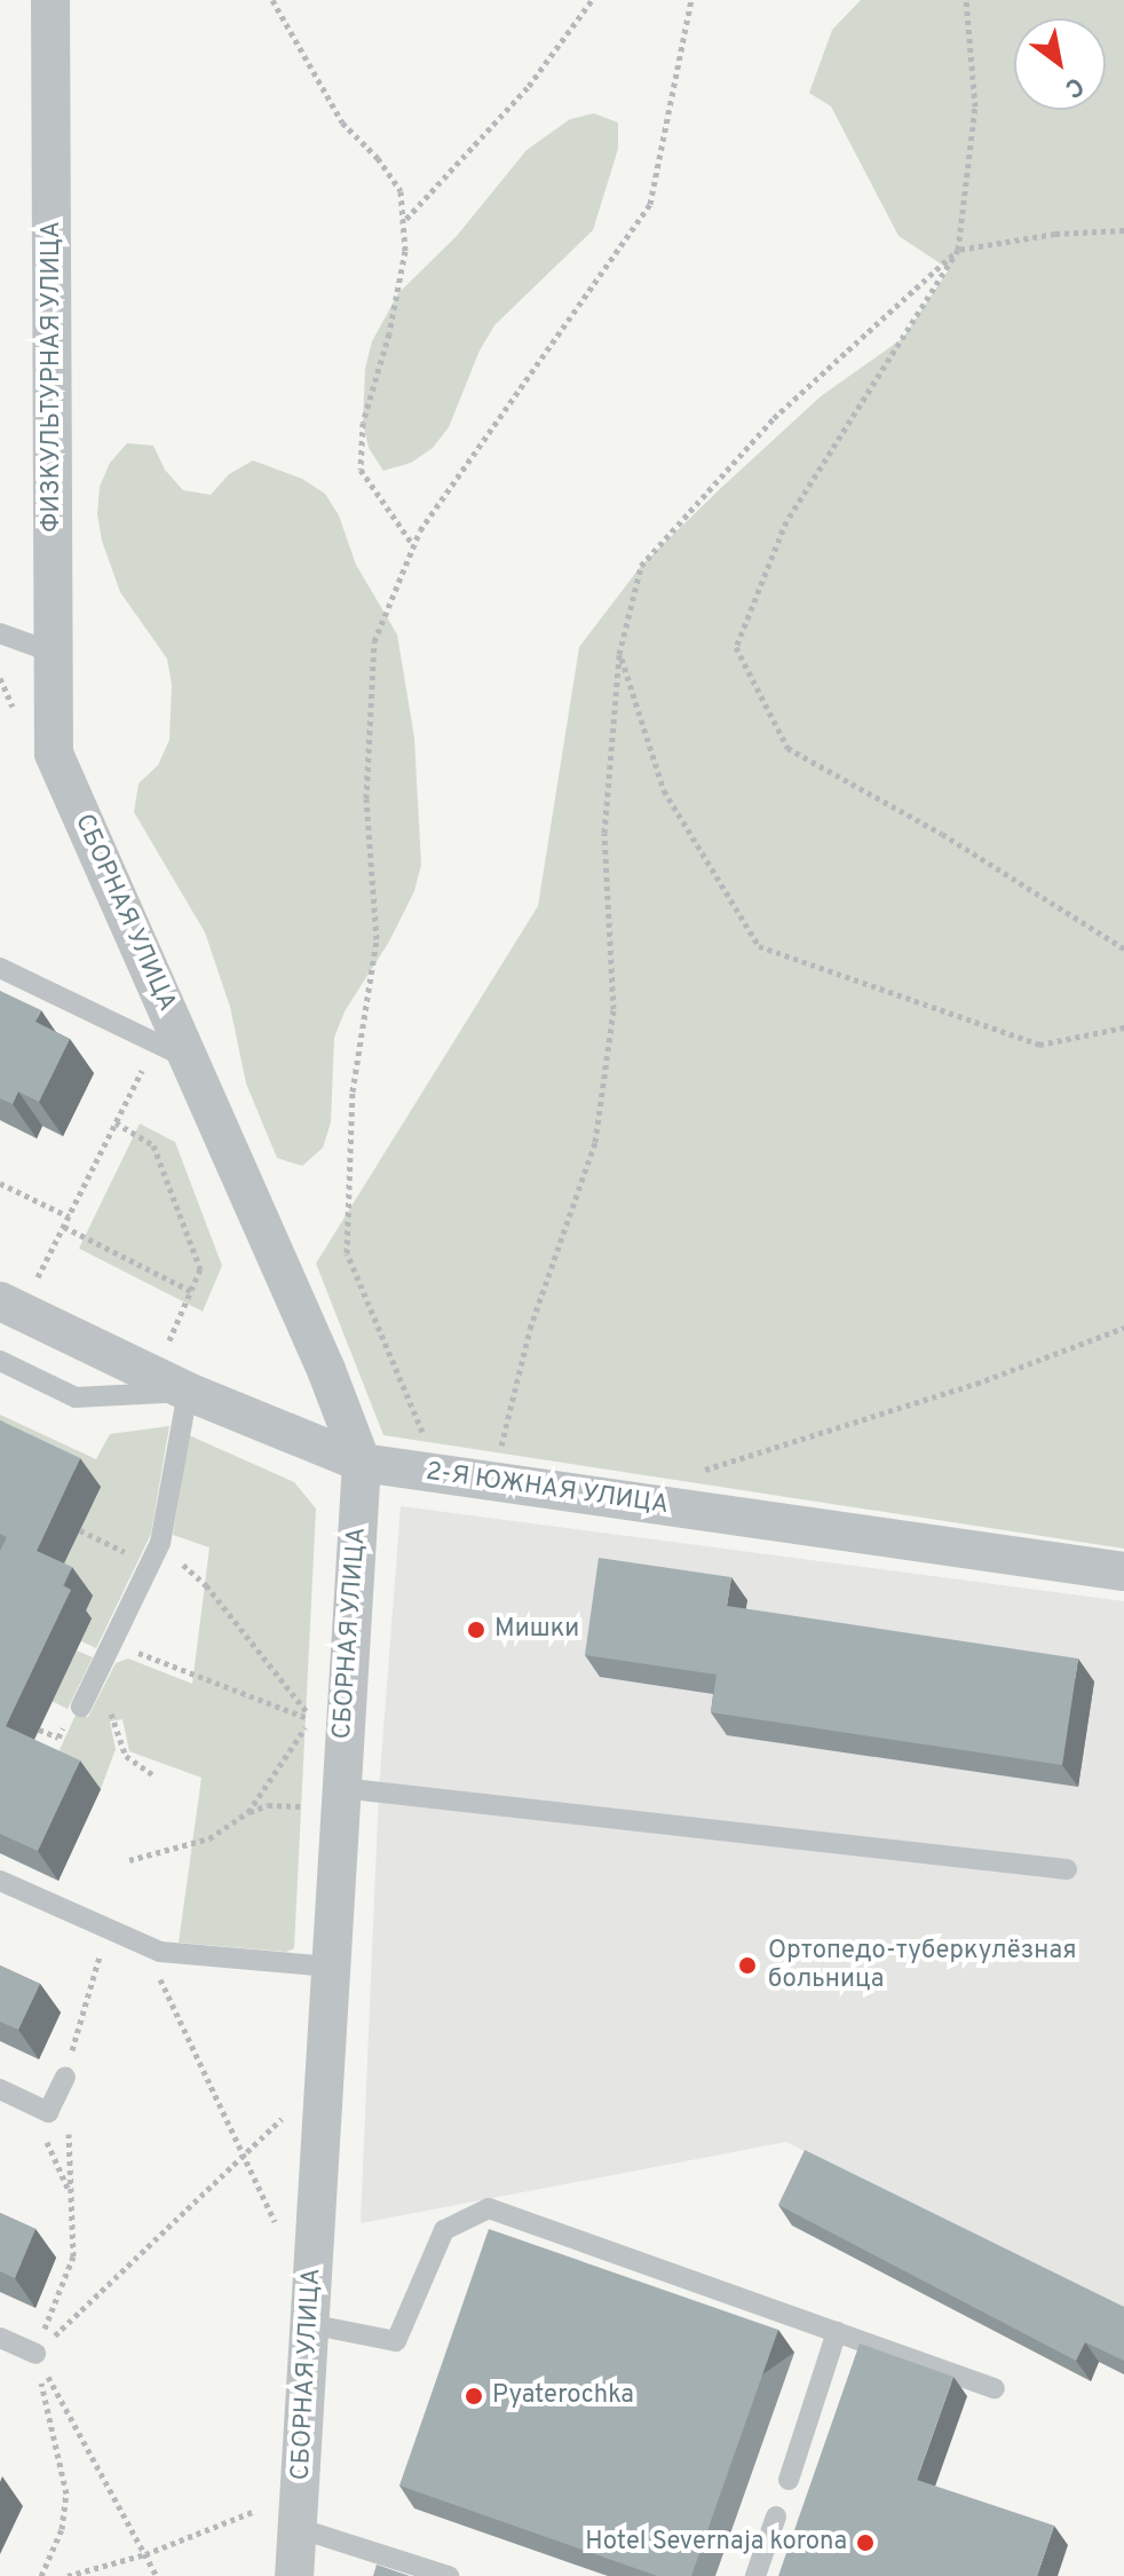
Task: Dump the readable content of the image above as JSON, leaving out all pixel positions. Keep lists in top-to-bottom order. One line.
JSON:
{"streets":{"street":["ФИЗКУЛЬТУРНАЯ УЛИЦА","СБОРНАЯ УЛИЦА","2-Я ЮЖНАЯ УЛИЦА"]},"crossings":[["ФИЗКУЛЬТУРНАЯ УЛИЦА","СБОРНАЯ УЛИЦА"],["СБОРНАЯ УЛИЦА","2-Я ЮЖНАЯ УЛИЦА"]],"places":["Мишки","Ортопедо-туберкулёзная больница","Pyaterochka","Hotel Severnaja korona"],"north":"bottom right"}
